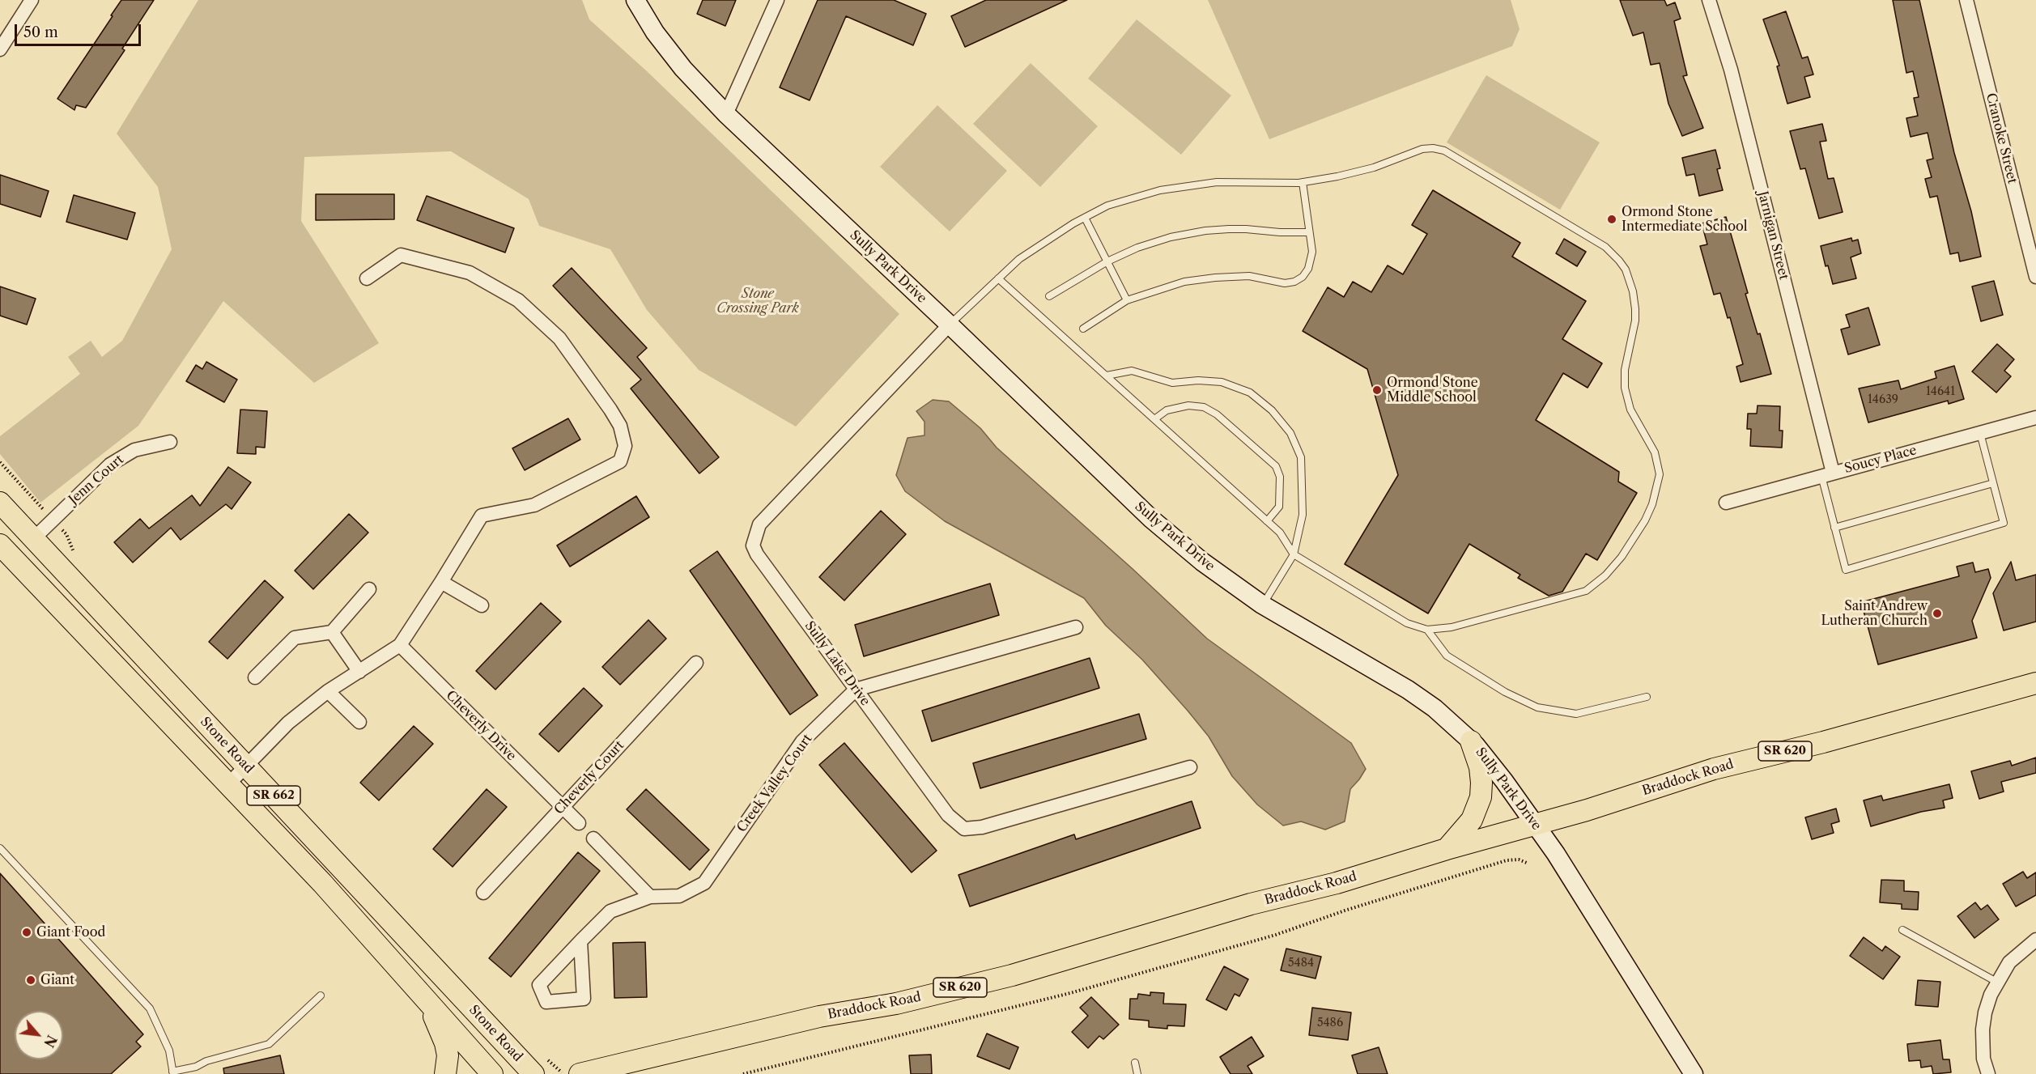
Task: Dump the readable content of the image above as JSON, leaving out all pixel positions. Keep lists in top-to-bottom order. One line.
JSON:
{"streets":{"main road":["Stone Road","SR 620","Braddock Road","SR 662"],"street":["Cranoke Street","Jarnigan Street","Sully Park Drive","Soucy Place","Jenn Court","Sully Lake Drive","Cheverly Drive","Cheverly Court","Creek Valley Court"]},"crossings":[["Jarnigan Street","Soucy Place"],["Sully Park Drive","Sully Lake Drive"],["Sully Park Drive","Braddock Road"],["Jenn Court","Stone Road"],["Sully Lake Drive","Creek Valley Court"],["Cheverly Drive","Cheverly Court"]],"parks":["Stone Crossing Park"],"places":["Ormond Stone Intermediate School","Ormond Stone Middle School","Saint Andrew Lutheran Church","Giant Food","Giant"],"house_numbers":["14641","14639","5484","5486"],"scale_bar":"50 m","north":"bottom right"}
